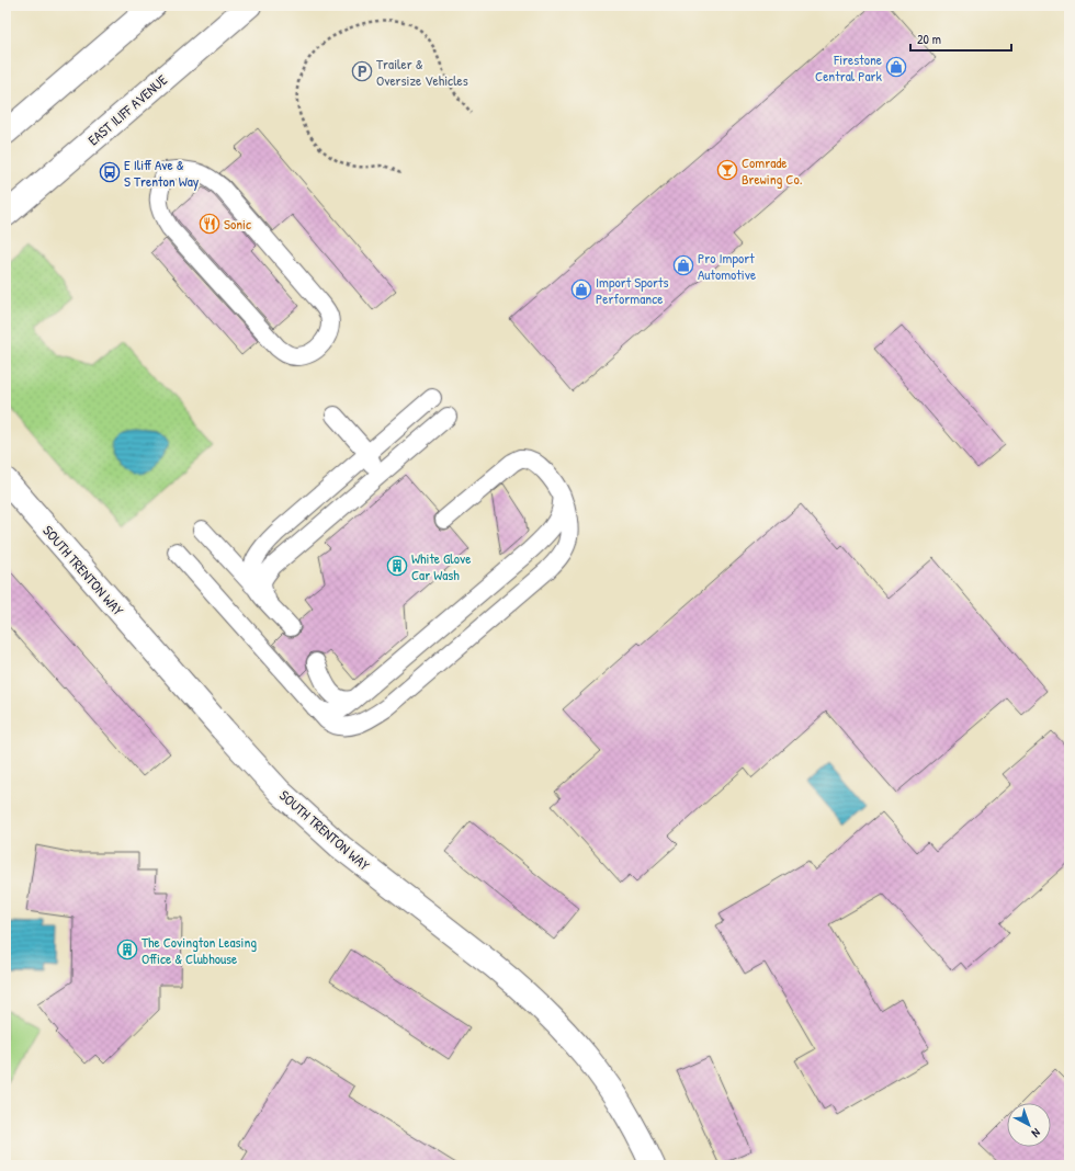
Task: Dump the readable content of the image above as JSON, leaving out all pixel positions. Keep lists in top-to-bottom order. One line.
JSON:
{"streets":{"street":["EAST ILIFF AVENUE","SOUTH TRENTON WAY"]},"places":{"shop":["Firestone Central Park","Pro Import Automotive","Import Sports Performance"],"parking":["Trailer & Oversize Vehicles"],"bar":["Comrade Brewing Co."],"bus stop":["E Iliff Ave & S Trenton Way"],"restaurant":["Sonic"],"building":["White Glove Car Wash","The Covington Leasing Office & Clubhouse"]},"scale_bar":"20 m","north":"bottom right"}
